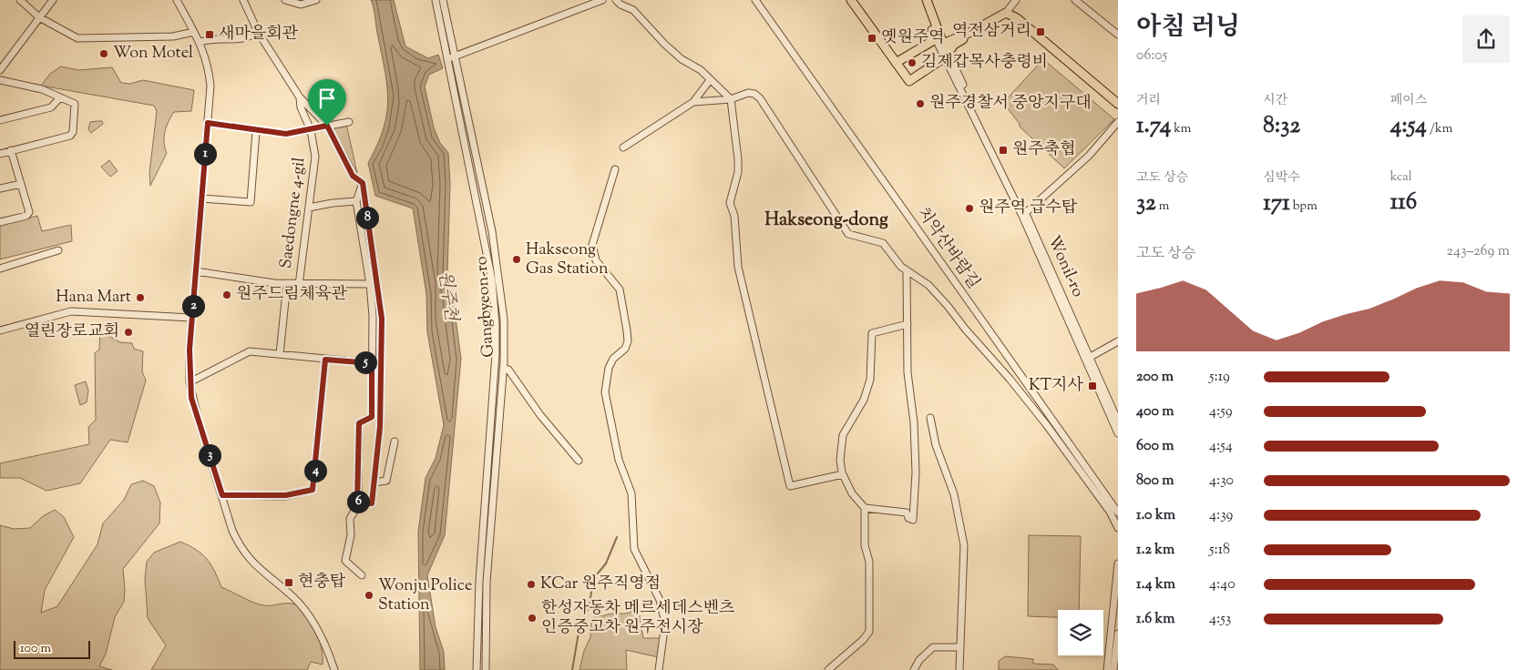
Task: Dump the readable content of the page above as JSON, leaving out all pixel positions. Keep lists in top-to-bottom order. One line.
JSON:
{"streets":{"street":["Saedongne 4-gil","치악산바람길","Wonil-ro","Gangbyeon-ro"]},"districts":["Hakseong-dong"],"water":["원주천"],"places":{"transit":["역전삼거리","새마을회관","옛원주역","원주축협","KT지사","현충탑"],"other":["Won Motel","김제갑목사충령비","원주경찰서 중앙지구대","원주역 급수탑","Hakseong Gas Station","원주드림체육관","Hana Mart","열린장로교회","KCar 원주직영점","Wonju Police Station","한성자동차 메르세데스벤츠 인증중고차 원주전시장"]},"scale_bar":"100 m","page":{"heading":["아침 러닝","06:05"],"stats":[["거리","1.74 km"],["시간","8:32"],["페이스","4:54 /km"],["고도 상승","32 m"],["심박수","171 bpm"],["kcal","116"]],"pins":["1","8","2","5","3","4","6"],"chart":["고도 상승","243–269 m"],"list":[{"name":"200 m","note":"5:19"},{"name":"400 m","note":"4:59"},{"name":"600 m","note":"4:54"},{"name":"800 m","note":"4:30"},{"name":"1.0 km","note":"4:39"},{"name":"1.2 km","note":"5:18"},{"name":"1.4 km","note":"4:40"},{"name":"1.6 km","note":"4:53"}],"scale":"100 m"}}
